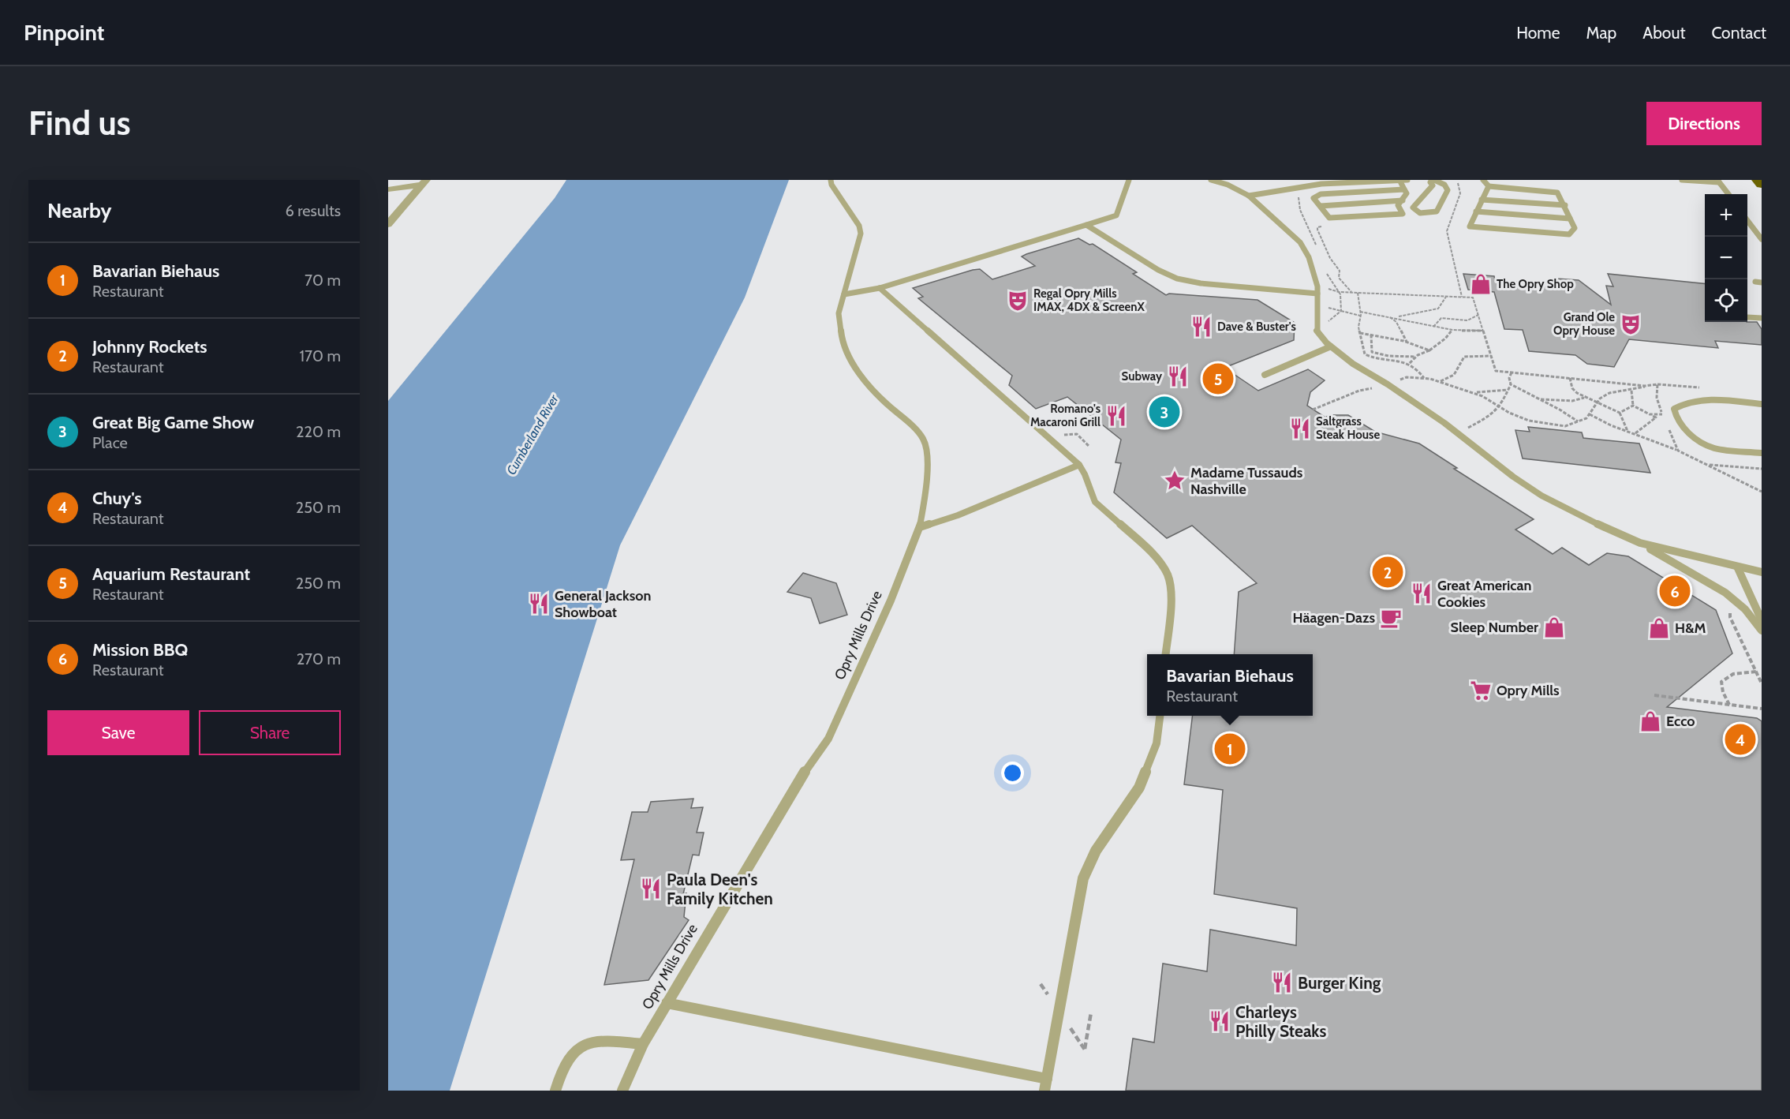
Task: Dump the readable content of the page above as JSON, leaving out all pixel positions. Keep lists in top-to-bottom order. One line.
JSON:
{"streets":{"lane":["Opry Mills Drive"]},"water":["Cumberland River"],"places":{"shop":["The Opry Shop","Sleep Number","H&M","Ecco"],"theatre":["Regal Opry Mills IMAX, 4DX & ScreenX","Grand Ole Opry House"],"restaurant":["Dave & Buster's","Subway","Romano's Macaroni Grill","Saltgrass Steak House","Great American Cookies","General Jackson Showboat","Paula Deen's Family Kitchen","Burger King","Charleys Philly Steaks"],"place":["Madame Tussauds Nashville"],"cafe":["Häagen-Dazs"],"supermarket":["Opry Mills"]},"page":{"header":"Pinpoint","nav":["Home","Map","About","Contact"],"buttons":["Directions",["Save","Share"]],"title":"Find us","heading":["Nearby","6 results"],"map_buttons":["+","−"],"list":[{"mark":"1","name":"Bavarian Biehaus","note":"Restaurant","value":"70 m"},{"mark":"2","name":"Johnny Rockets","note":"Restaurant","value":"170 m"},{"mark":"3","name":"Great Big Game Show","note":"Place","value":"220 m"},{"mark":"4","name":"Chuy's","note":"Restaurant","value":"250 m"},{"mark":"5","name":"Aquarium Restaurant","note":"Restaurant","value":"250 m"},{"mark":"6","name":"Mission BBQ","note":"Restaurant","value":"270 m"}],"pins":["5","3","2","6","4","1"],"popup":["Bavarian Biehaus","Restaurant"]}}
